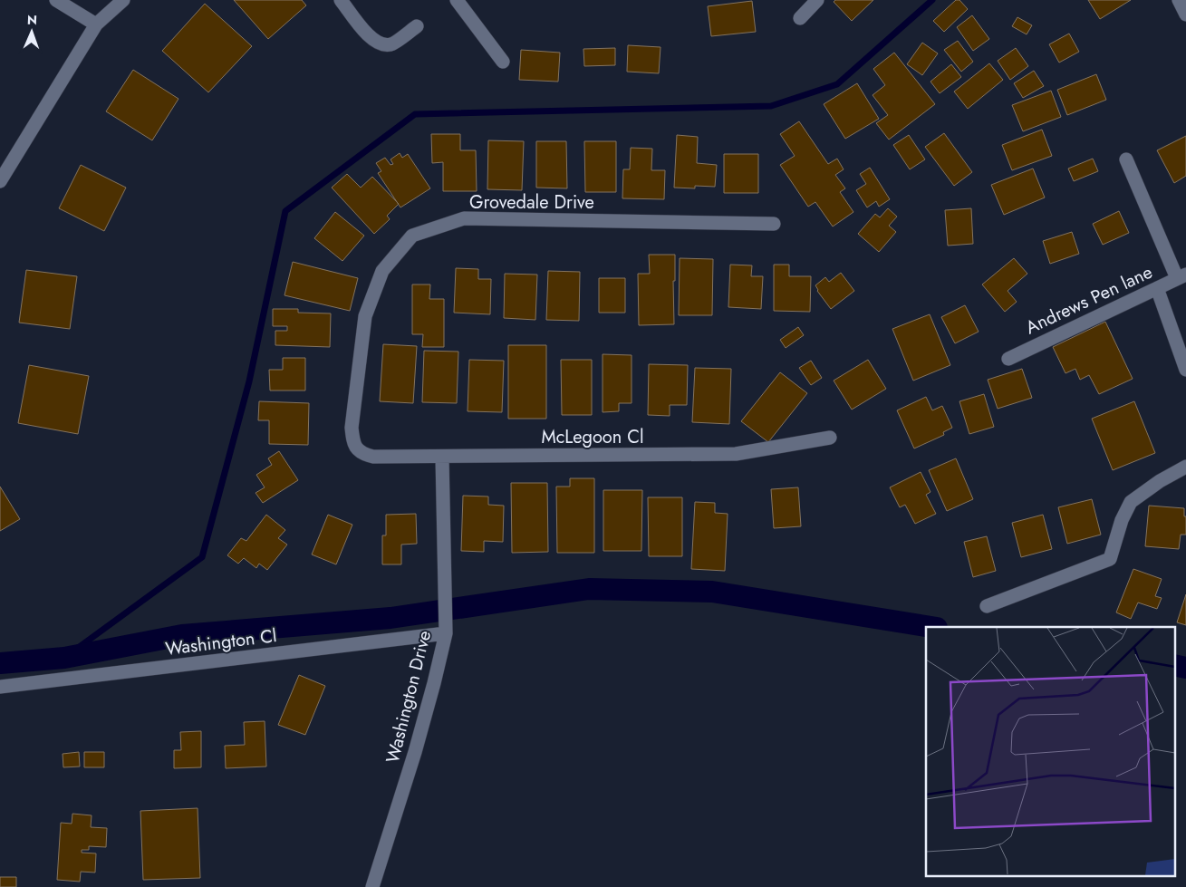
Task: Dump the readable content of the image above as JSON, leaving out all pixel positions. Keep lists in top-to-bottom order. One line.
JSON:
{"streets":{"street":["Grovedale Drive","Andrews Pen lane","McLegoon Cl","Washington Cl","Washington Drive"]},"crossings":[["Grovedale Drive","McLegoon Cl"],["McLegoon Cl","Washington Drive"],["Washington Cl","Washington Drive"]],"north":"top"}
